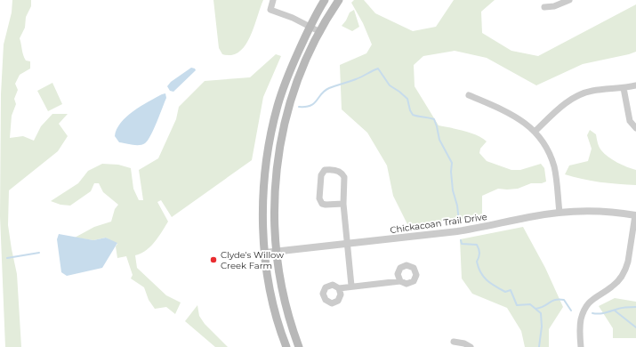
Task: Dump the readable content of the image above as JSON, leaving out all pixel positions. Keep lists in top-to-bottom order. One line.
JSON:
{"streets":{"street":["Chickacoan Trail Drive"]},"places":["Clyde's Willow Creek Farm"]}
